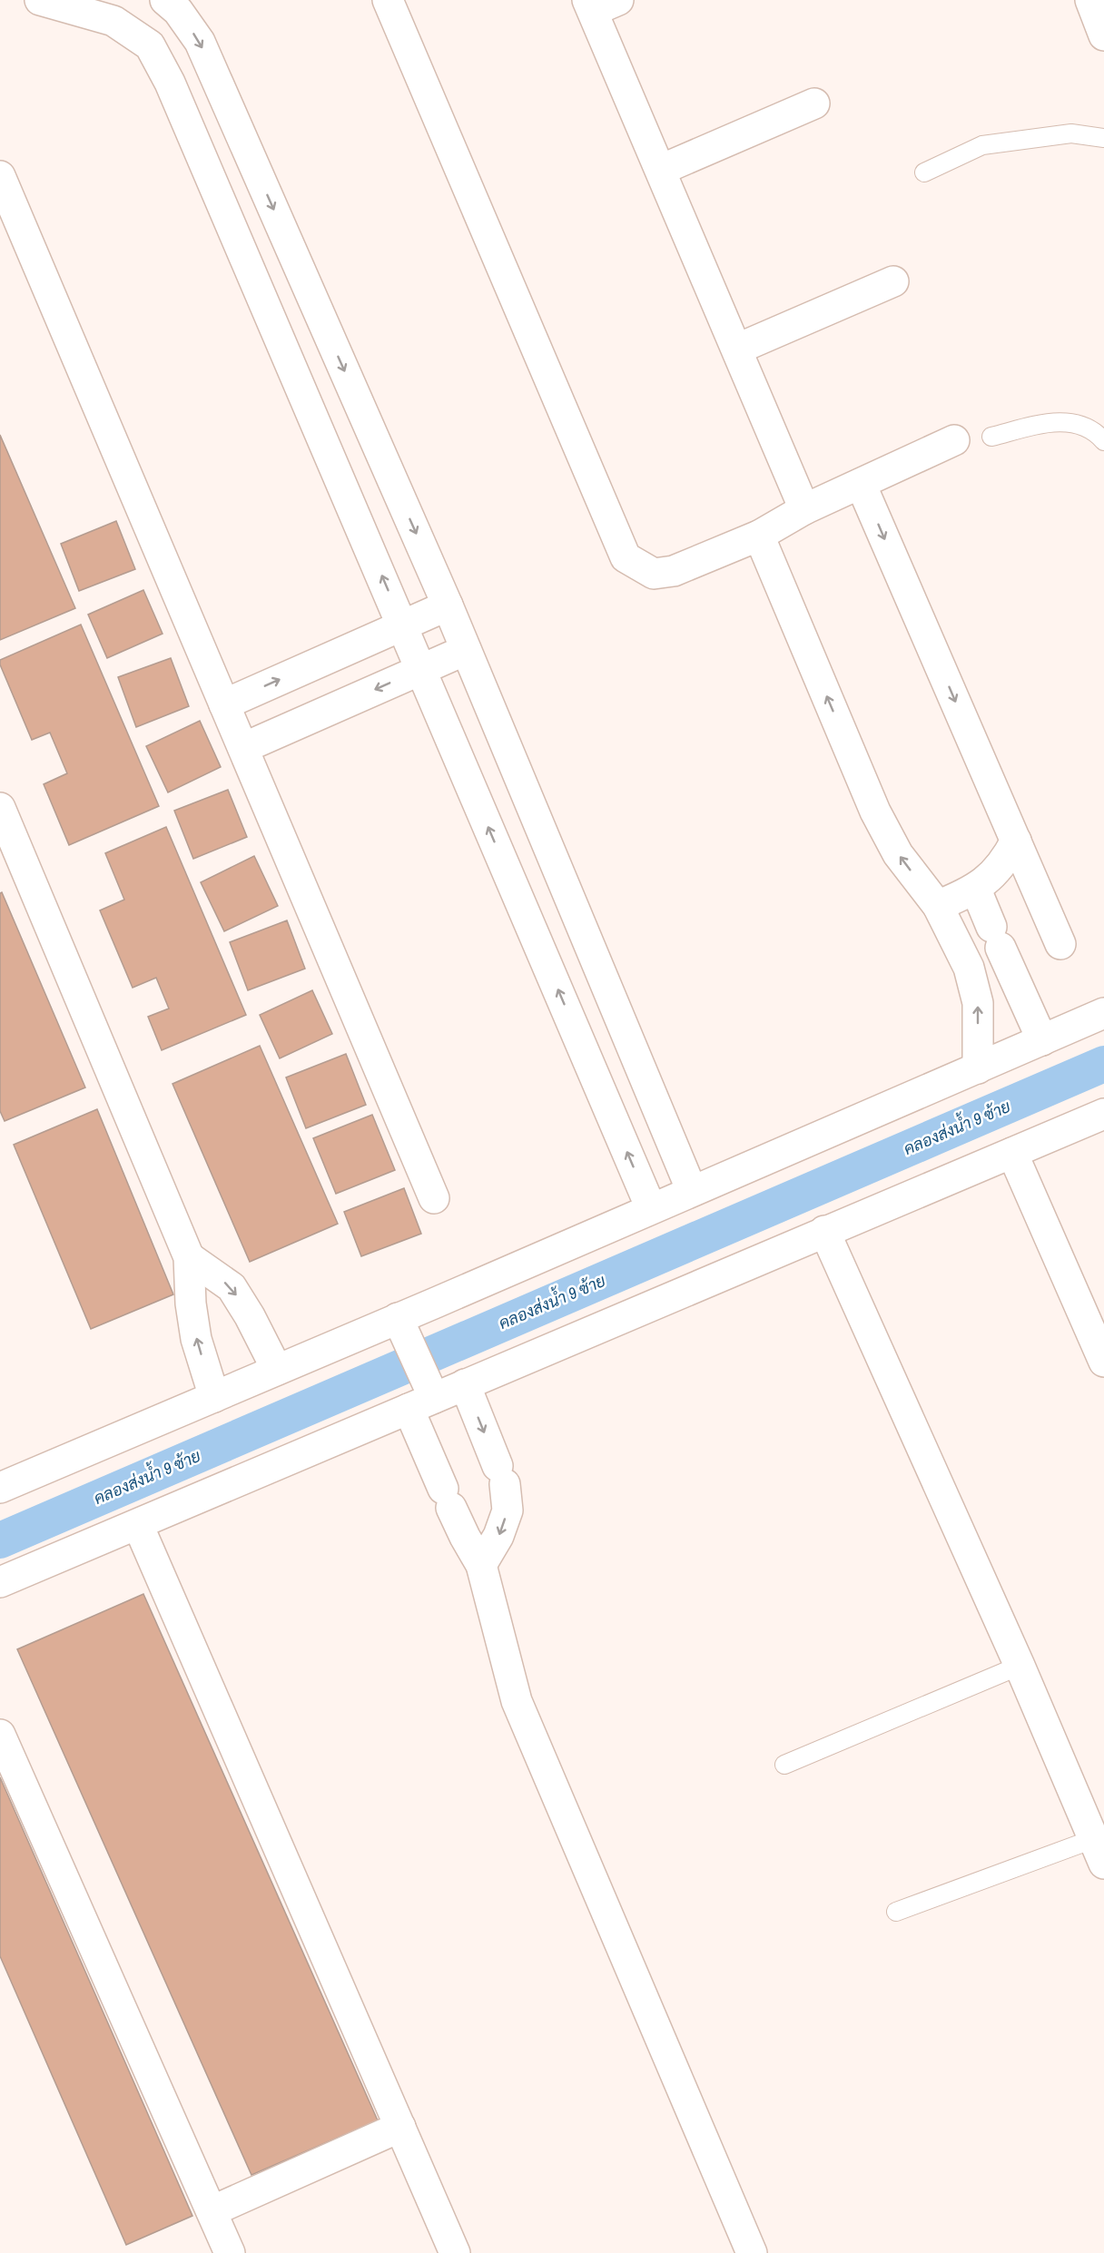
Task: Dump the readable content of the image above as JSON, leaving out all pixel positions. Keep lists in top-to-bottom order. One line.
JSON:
{"water":["คลองส่งน้ำ 9 ซ้าย"]}
